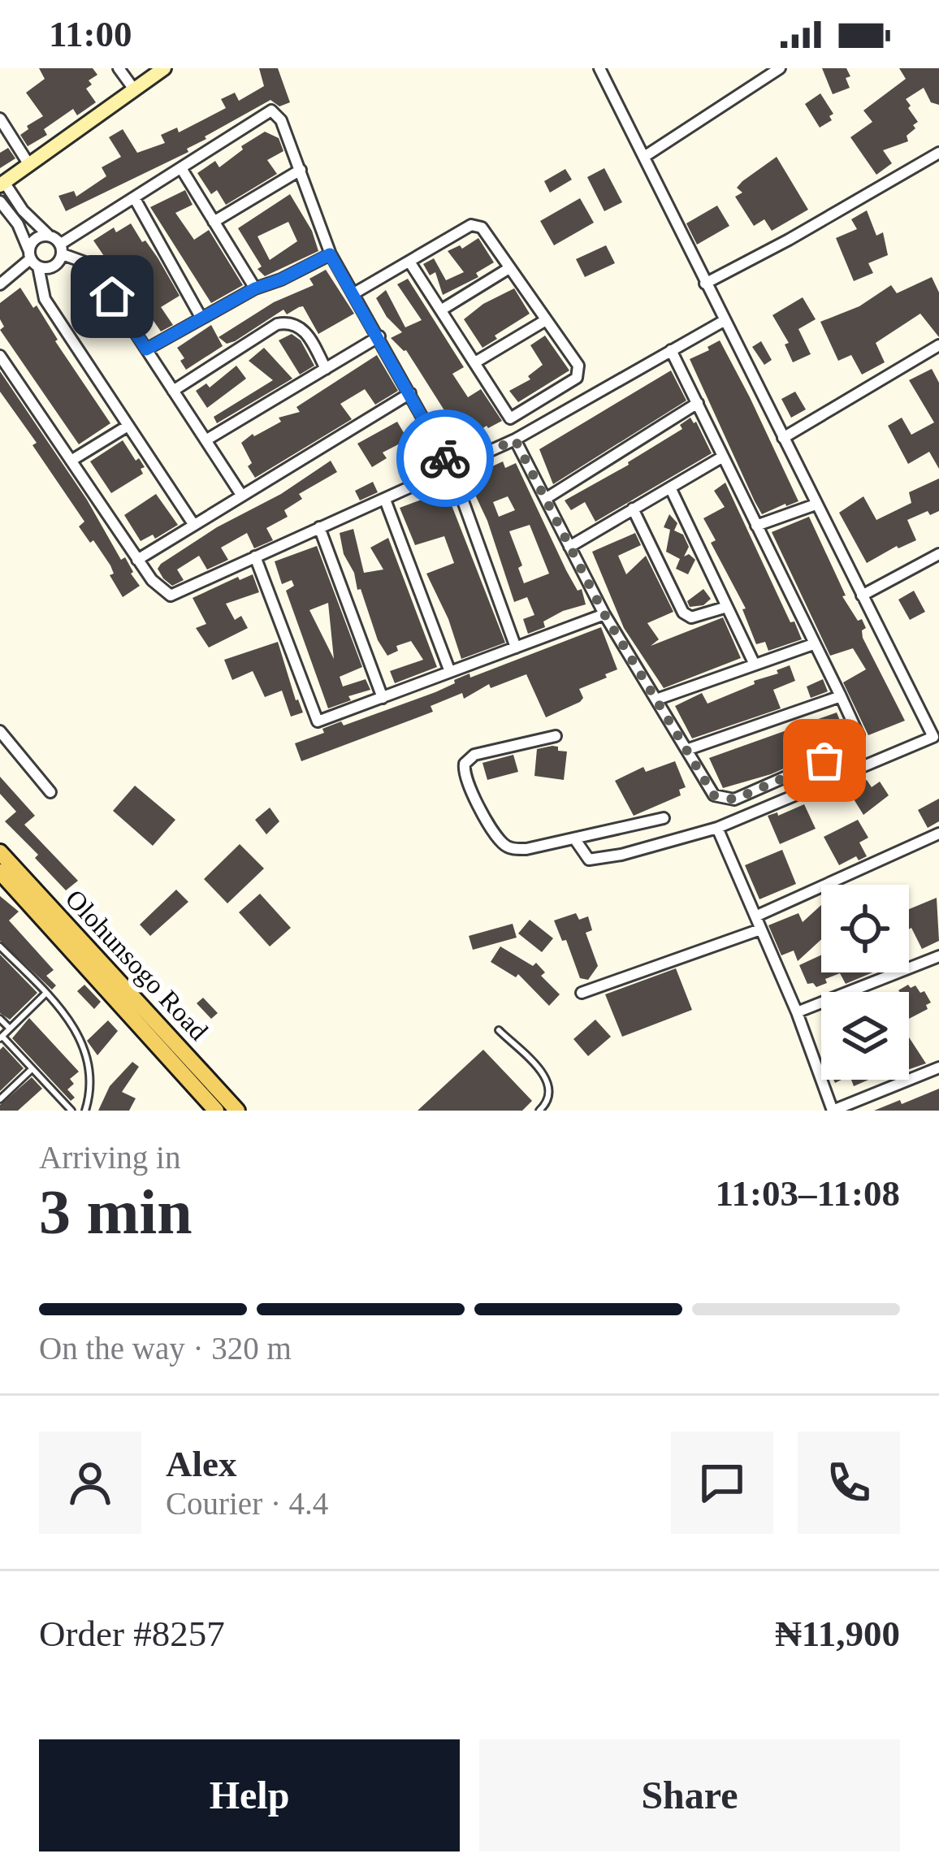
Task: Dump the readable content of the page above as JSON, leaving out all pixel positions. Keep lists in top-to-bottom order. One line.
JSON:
{"streets":{"main road":["Olohunsogo Road"]},"page":{"status":"11:00","heading":["3 min","Arriving in","11:03–11:08"],"panel":["Alex","Courier · 4.4","Order #8257","₦11,900"],"bar":"On the way · 320 m","buttons":["Help","Share"]}}
